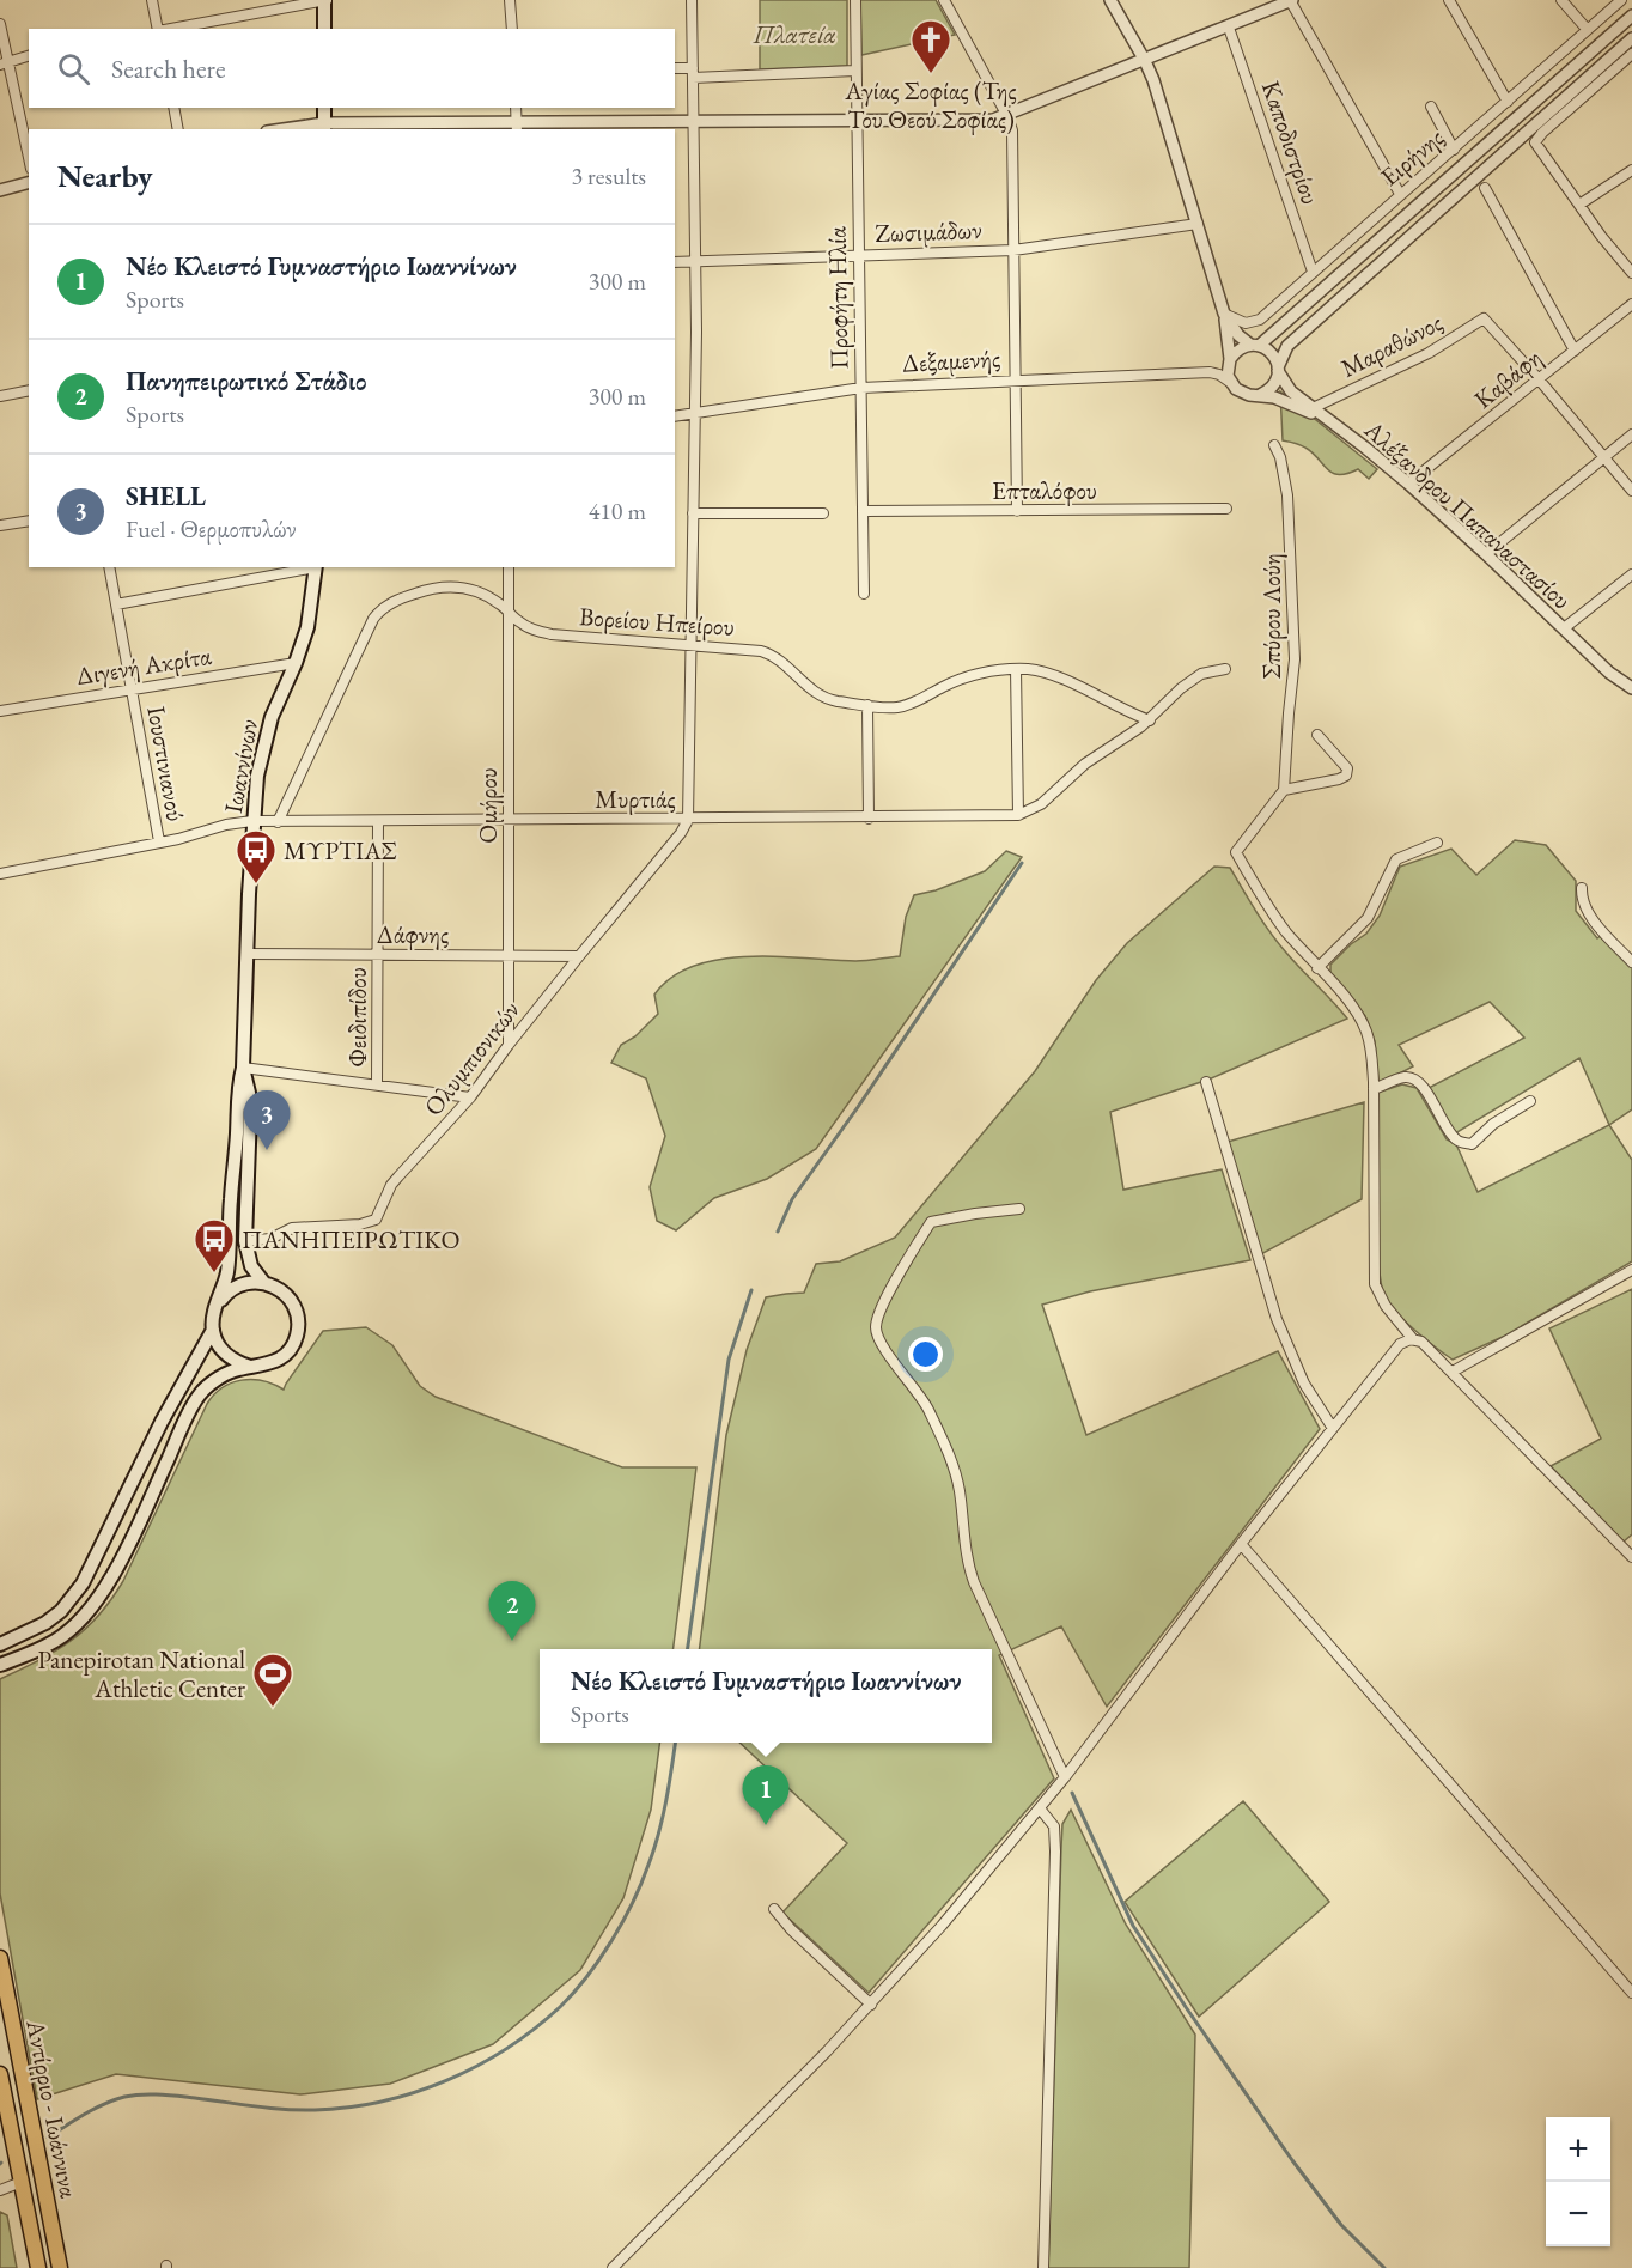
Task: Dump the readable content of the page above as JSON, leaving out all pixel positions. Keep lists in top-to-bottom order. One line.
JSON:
{"streets":{"highway":["Αντίρριο - Ιωάννινα"],"main road":["Ιωαννίνων"],"street":["Καποδιστρίου","Ειρήνης","Ζωσιμάδων","Προφήτη Ηλία","Μαραθώνος","Δεξαμενής","Καβάφη","Επταλόφου","Αλέξανδρου Παπαναστασίου","Σπύρου Λούη","Βορείου Ηπείρου","Διγενή Ακρίτα","Ιουστινιανού","Μυρτιάς","Ομήρου","Δάφνης","Φειδιπίδου","Ολυμπιονικών"]},"crossings":[["Καποδιστρίου","Ειρήνης"],["Ζωσιμάδων","Προφήτη Ηλία"],["Προφήτη Ηλία","Δεξαμενής"],["Προφήτη Ηλία","Επταλόφου"],["Μαραθώνος","Καβάφη"],["Μαραθώνος","Αλέξανδρου Παπαναστασίου"],["Δεξαμενής","Αλέξανδρου Παπαναστασίου"],["Καβάφη","Αλέξανδρου Παπαναστασίου"],["Σπύρου Λούη","Βορείου Ηπείρου"],["Σπύρου Λούη","Μυρτιάς"],["Βορείου Ηπείρου","Μυρτιάς"],["Βορείου Ηπείρου","Ομήρου"],["Διγενή Ακρίτα","Ιουστινιανού"],["Διγενή Ακρίτα","Ιωαννίνων"],["Ιουστινιανού","Μυρτιάς"],["Ιωαννίνων","Μυρτιάς"],["Ιωαννίνων","Δάφνης"],["Μυρτιάς","Ομήρου"],["Μυρτιάς","Φειδιπίδου"],["Μυρτιάς","Ολυμπιονικών"],["Ομήρου","Δάφνης"],["Ομήρου","Ολυμπιονικών"],["Δάφνης","Φειδιπίδου"],["Δάφνης","Ολυμπιονικών"]],"parks":["Πλατεία"],"places":{"church":["Αγίας Σοφίας (Της Του Θεού Σοφίας)"],"bus stop":["ΜΥΡΤΙΑΣ","ΠΑΝΗΠΕΙΡΩΤΙΚΟ"],"sports":["Panepirotan National Athletic Center"]},"page":{"search":"Search here","heading":["Nearby","3 results"],"list":[{"mark":"1","name":"Νέο Κλειστό Γυμναστήριο Ιωαννίνων","note":"Sports","value":"300 m"},{"mark":"2","name":"Πανηπειρωτικό Στάδιο","note":"Sports","value":"300 m"},{"mark":"3","name":"SHELL","note":"Fuel · Θερμοπυλών","value":"410 m"}],"pins":["3","2","1"],"popup":["Νέο Κλειστό Γυμναστήριο Ιωαννίνων","Sports"],"map_buttons":["+","−"]}}
